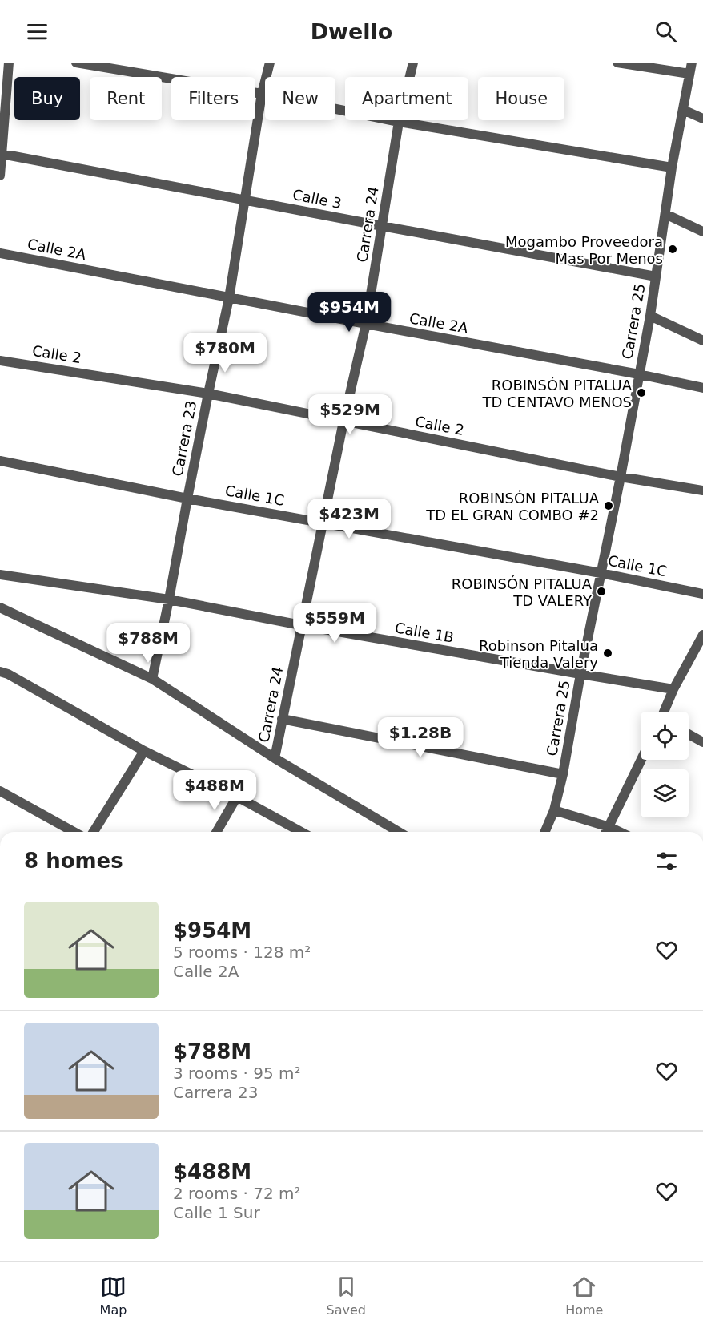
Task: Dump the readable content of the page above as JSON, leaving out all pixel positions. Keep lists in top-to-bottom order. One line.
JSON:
{"streets":{"street":["Calle 3","Carrera 24","Calle 2A","Carrera 25","Calle 2","Carrera 23","Calle 1C","Calle 1B"]},"crossings":[["Calle 3","Carrera 24"],["Calle 3","Carrera 25"],["Calle 3","Carrera 23"],["Carrera 24","Calle 2A"],["Carrera 24","Calle 2"],["Carrera 24","Calle 1C"],["Carrera 24","Calle 1B"],["Calle 2A","Carrera 25"],["Calle 2A","Carrera 23"],["Carrera 25","Calle 2"],["Carrera 25","Calle 1C"],["Carrera 25","Calle 1B"],["Calle 2","Carrera 23"],["Carrera 23","Calle 1C"],["Carrera 23","Calle 1B"]],"places":["Mogambo Proveedora Mas Por Menos","ROBINSÓN PITALUA TD CENTAVO MENOS","ROBINSÓN PITALUA TD EL GRAN COMBO #2","ROBINSÓN PITALUA TD VALERY","Robinson Pitalua Tienda Valery"],"page":{"header":"Dwello","chip":["Buy","Rent","Filters","New","Apartment","House"],"price":["$954M","$780M","$529M","$423M","$559M","$788M","$1.28B","$488M"],"heading":"8 homes","list":[{"name":"$954M","note":"5 rooms · 128 m² · Calle 2A"},{"name":"$788M","note":"3 rooms · 95 m² · Carrera 23"},{"name":"$488M","note":"2 rooms · 72 m² · Calle 1 Sur"}],"tabs":["Map","Saved","Home"]}}
